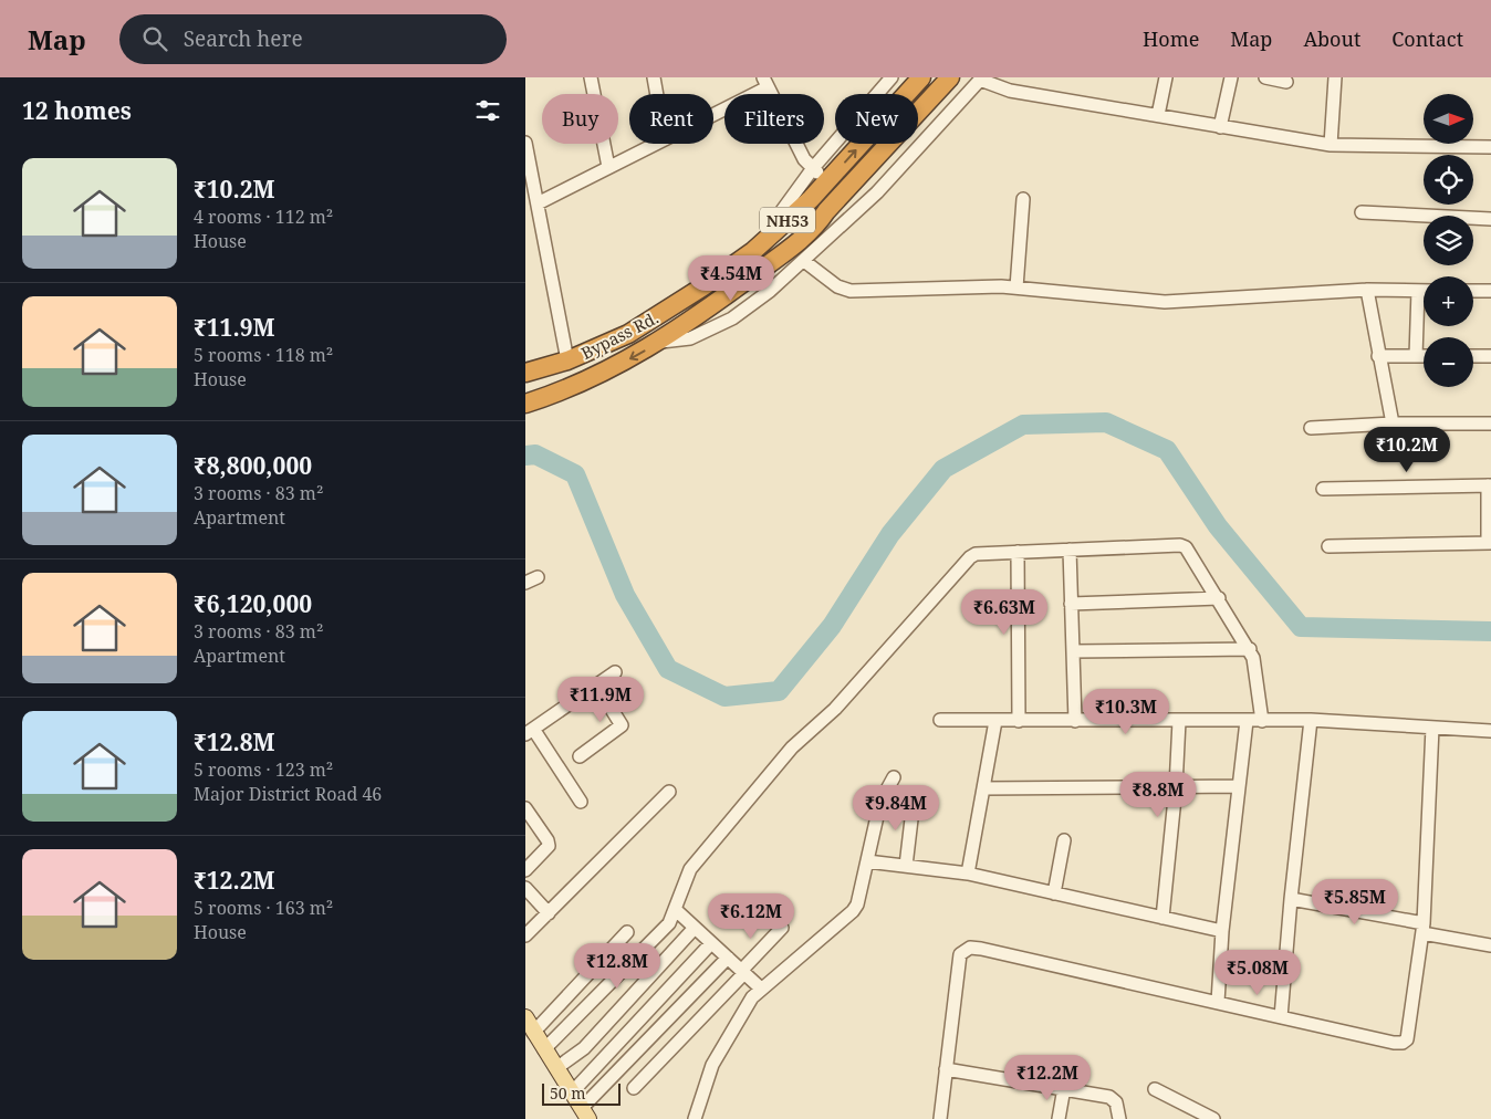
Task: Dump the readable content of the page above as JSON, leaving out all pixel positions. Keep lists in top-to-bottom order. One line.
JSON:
{"streets":{"highway":["NH53","Bypass Rd."]},"scale_bar":"50 m","north":"right","page":{"header":"Map","search":"Search here","nav":["Home","Map","About","Contact"],"heading":"12 homes","map_buttons":["+","−"],"chip":["Buy","Rent","Filters","New"],"list":[{"name":"₹10.2M","note":"4 rooms · 112 m² · House"},{"name":"₹11.9M","note":"5 rooms · 118 m² · House"},{"name":"₹8,800,000","note":"3 rooms · 83 m² · Apartment"},{"name":"₹6,120,000","note":"3 rooms · 83 m² · Apartment"},{"name":"₹12.8M","note":"5 rooms · 123 m² · Major District Road 46"},{"name":"₹12.2M","note":"5 rooms · 163 m² · House"}],"price":["₹4.54M","₹10.2M","₹6.63M","₹11.9M","₹10.3M","₹8.8M","₹9.84M","₹5.85M","₹6.12M","₹12.8M","₹5.08M","₹12.2M"],"scale":"50 m"}}
